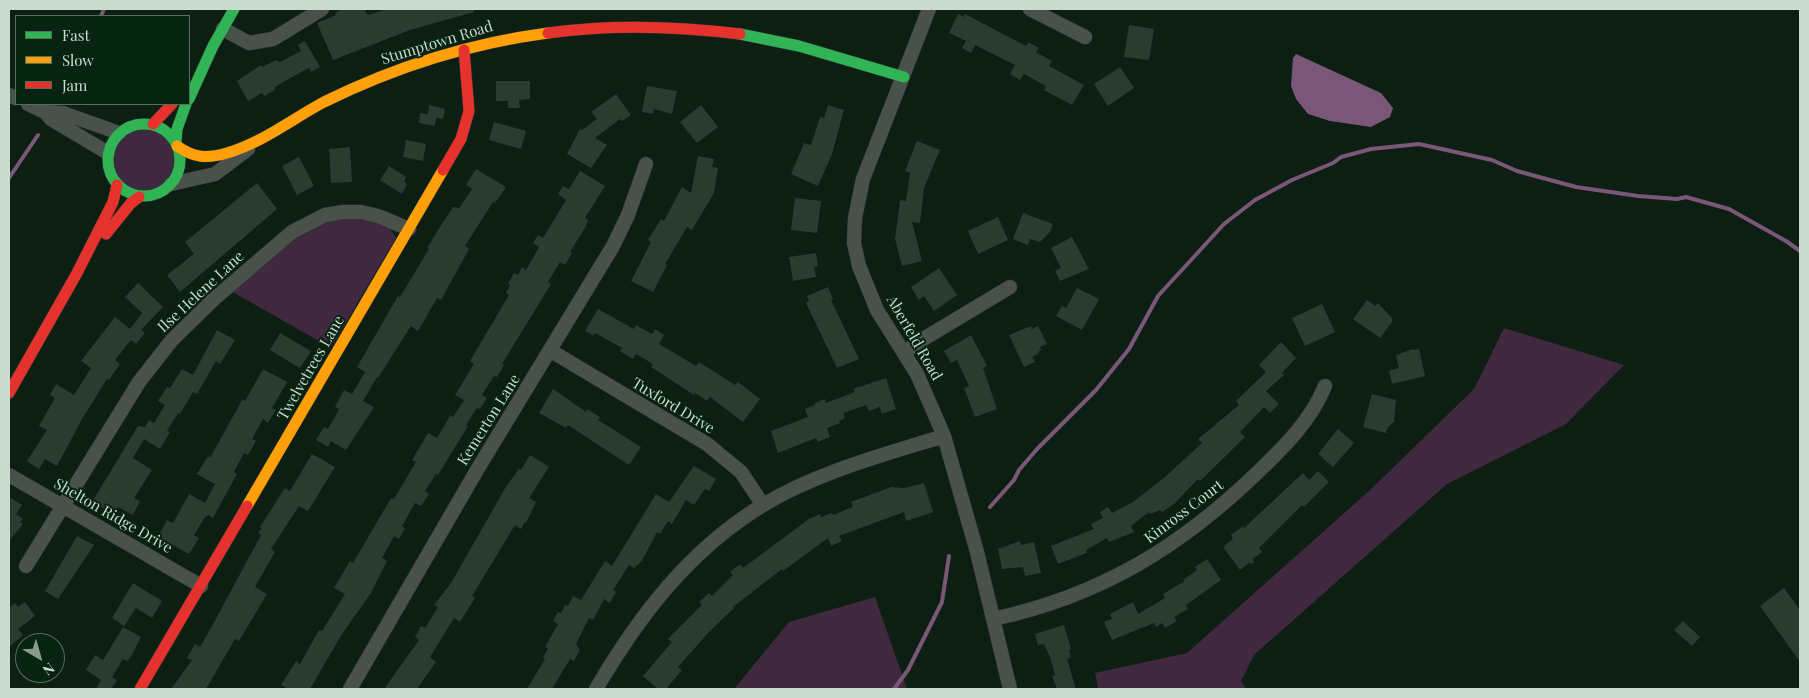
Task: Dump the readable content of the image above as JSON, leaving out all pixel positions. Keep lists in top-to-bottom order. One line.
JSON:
{"streets":{"street":["Stumptown Road","Ilse Helene Lane","Aberfeld Road","Twelvetrees Lane","Tuxford Drive","Kemerton Lane","Kinross Court","Shelton Ridge Drive"]},"crossings":[["Stumptown Road","Aberfeld Road"],["Stumptown Road","Twelvetrees Lane"],["Ilse Helene Lane","Twelvetrees Lane"],["Ilse Helene Lane","Shelton Ridge Drive"],["Aberfeld Road","Kinross Court"],["Twelvetrees Lane","Shelton Ridge Drive"],["Tuxford Drive","Kemerton Lane"]],"legend":["Fast","Slow","Jam"],"north":"bottom right"}
